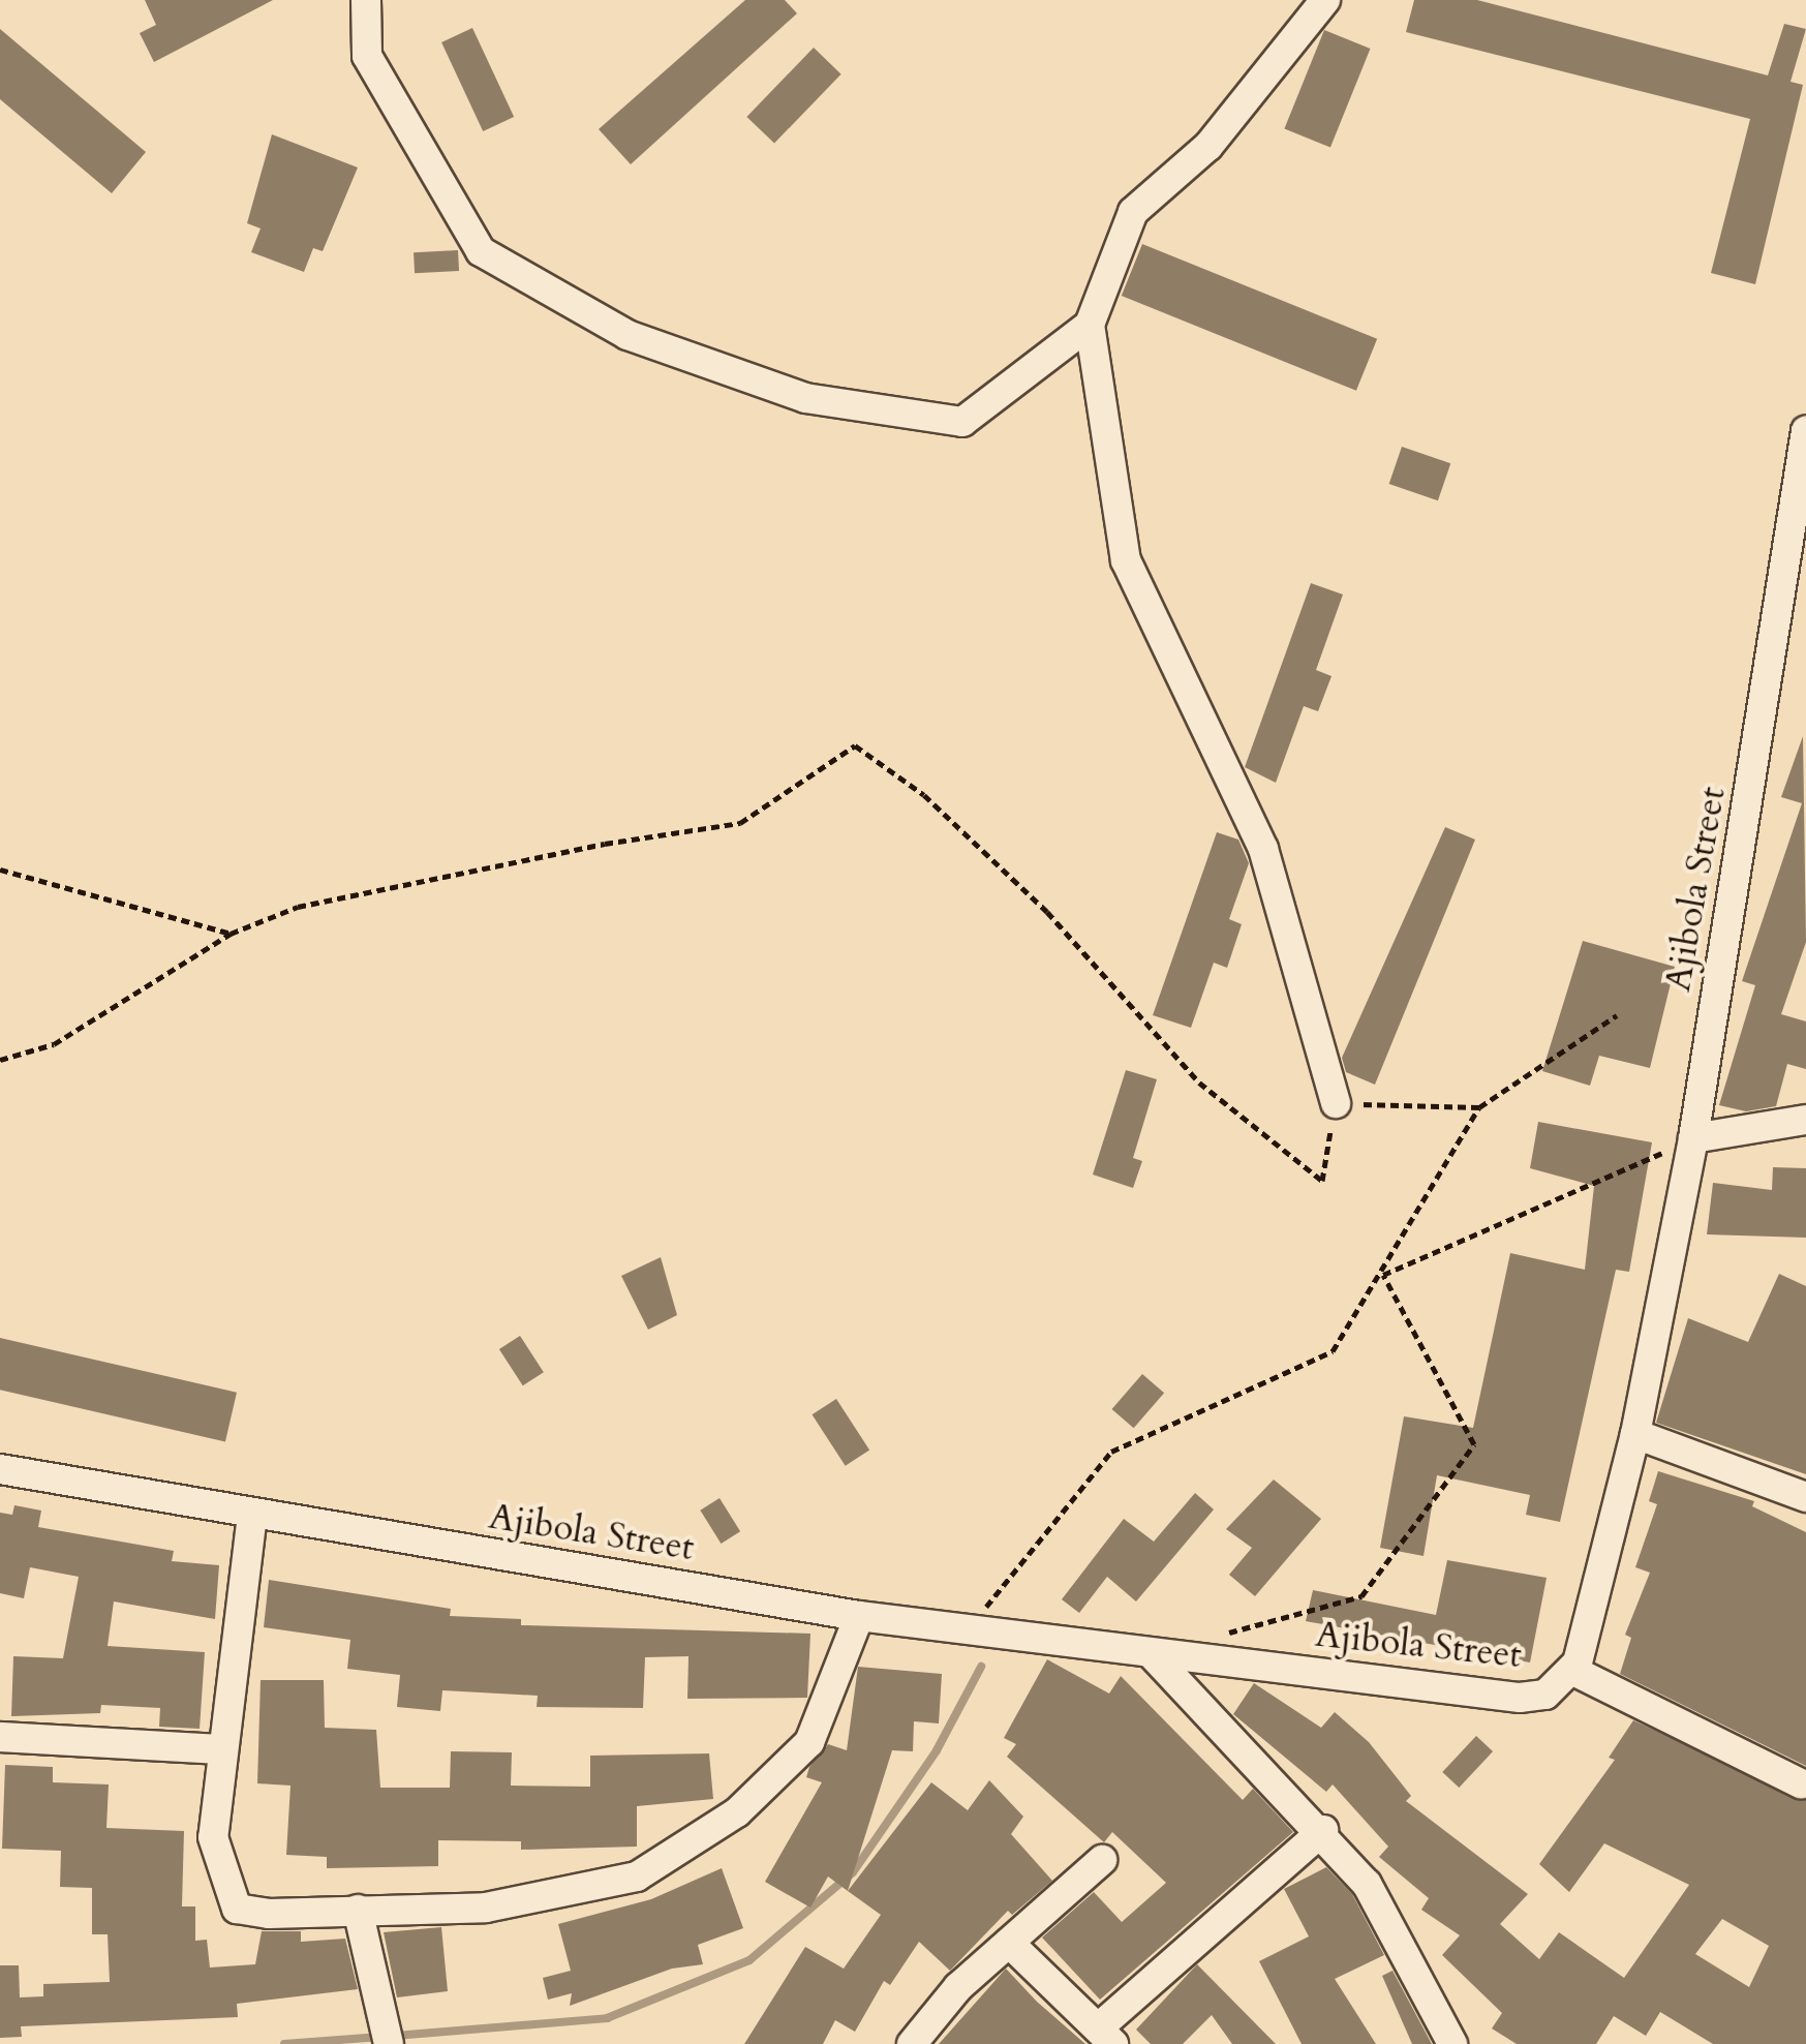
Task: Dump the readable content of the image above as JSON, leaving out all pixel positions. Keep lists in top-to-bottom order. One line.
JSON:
{"streets":{"street":["Ajibola Street"]}}
